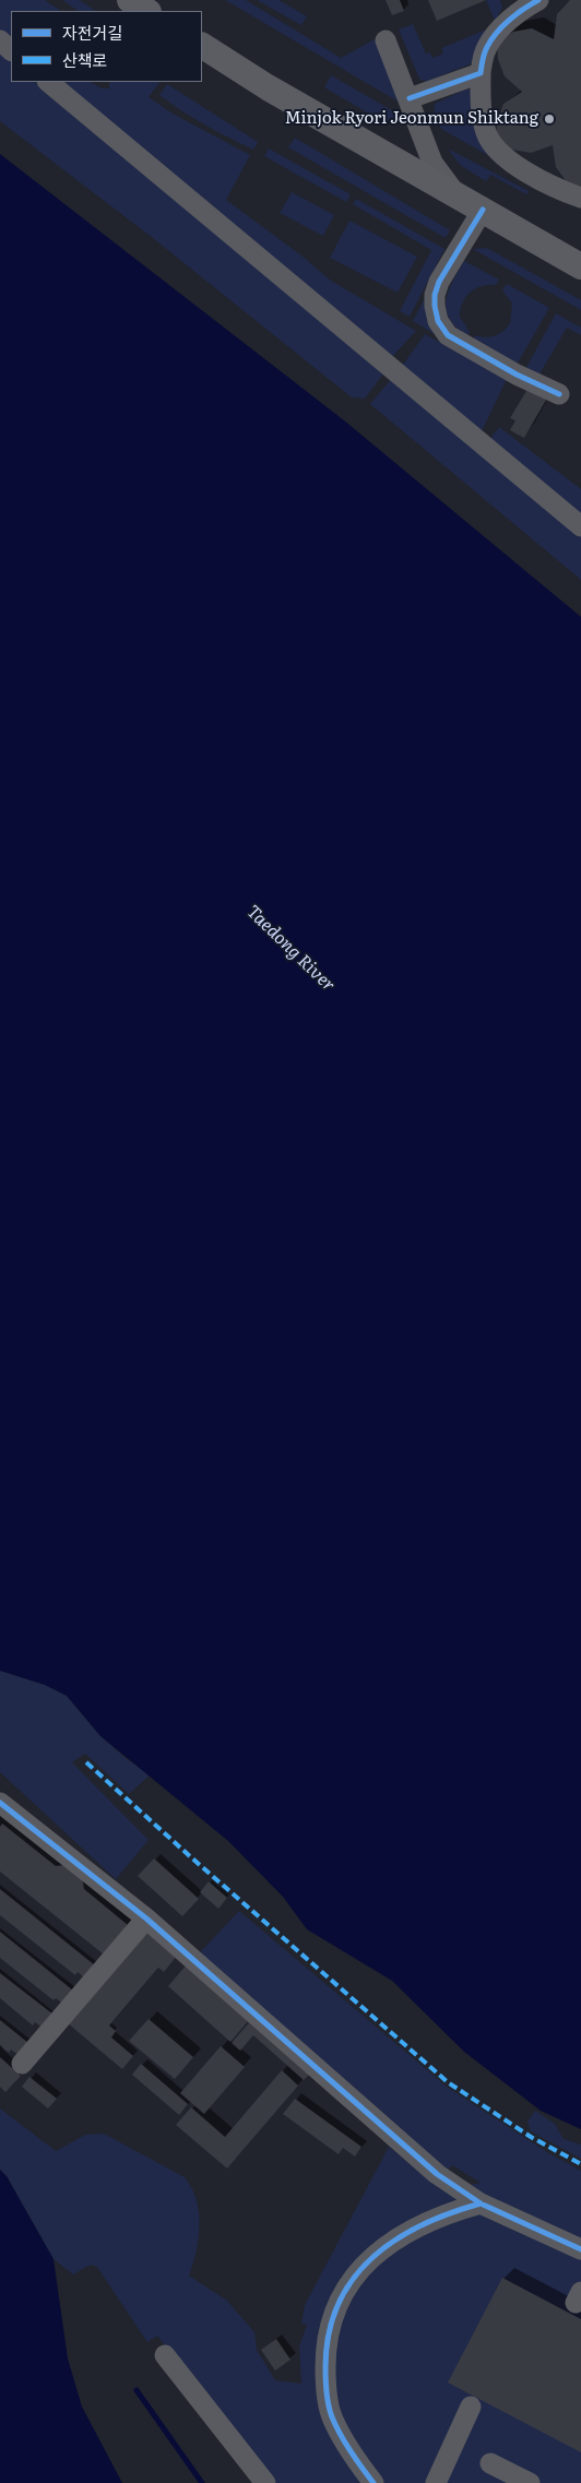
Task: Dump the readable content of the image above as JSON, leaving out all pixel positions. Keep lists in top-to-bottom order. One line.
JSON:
{"water":["Taedong River"],"places":["Minjok Ryori Jeonmun Shiktang"],"legend":["자전거길","산책로"]}
